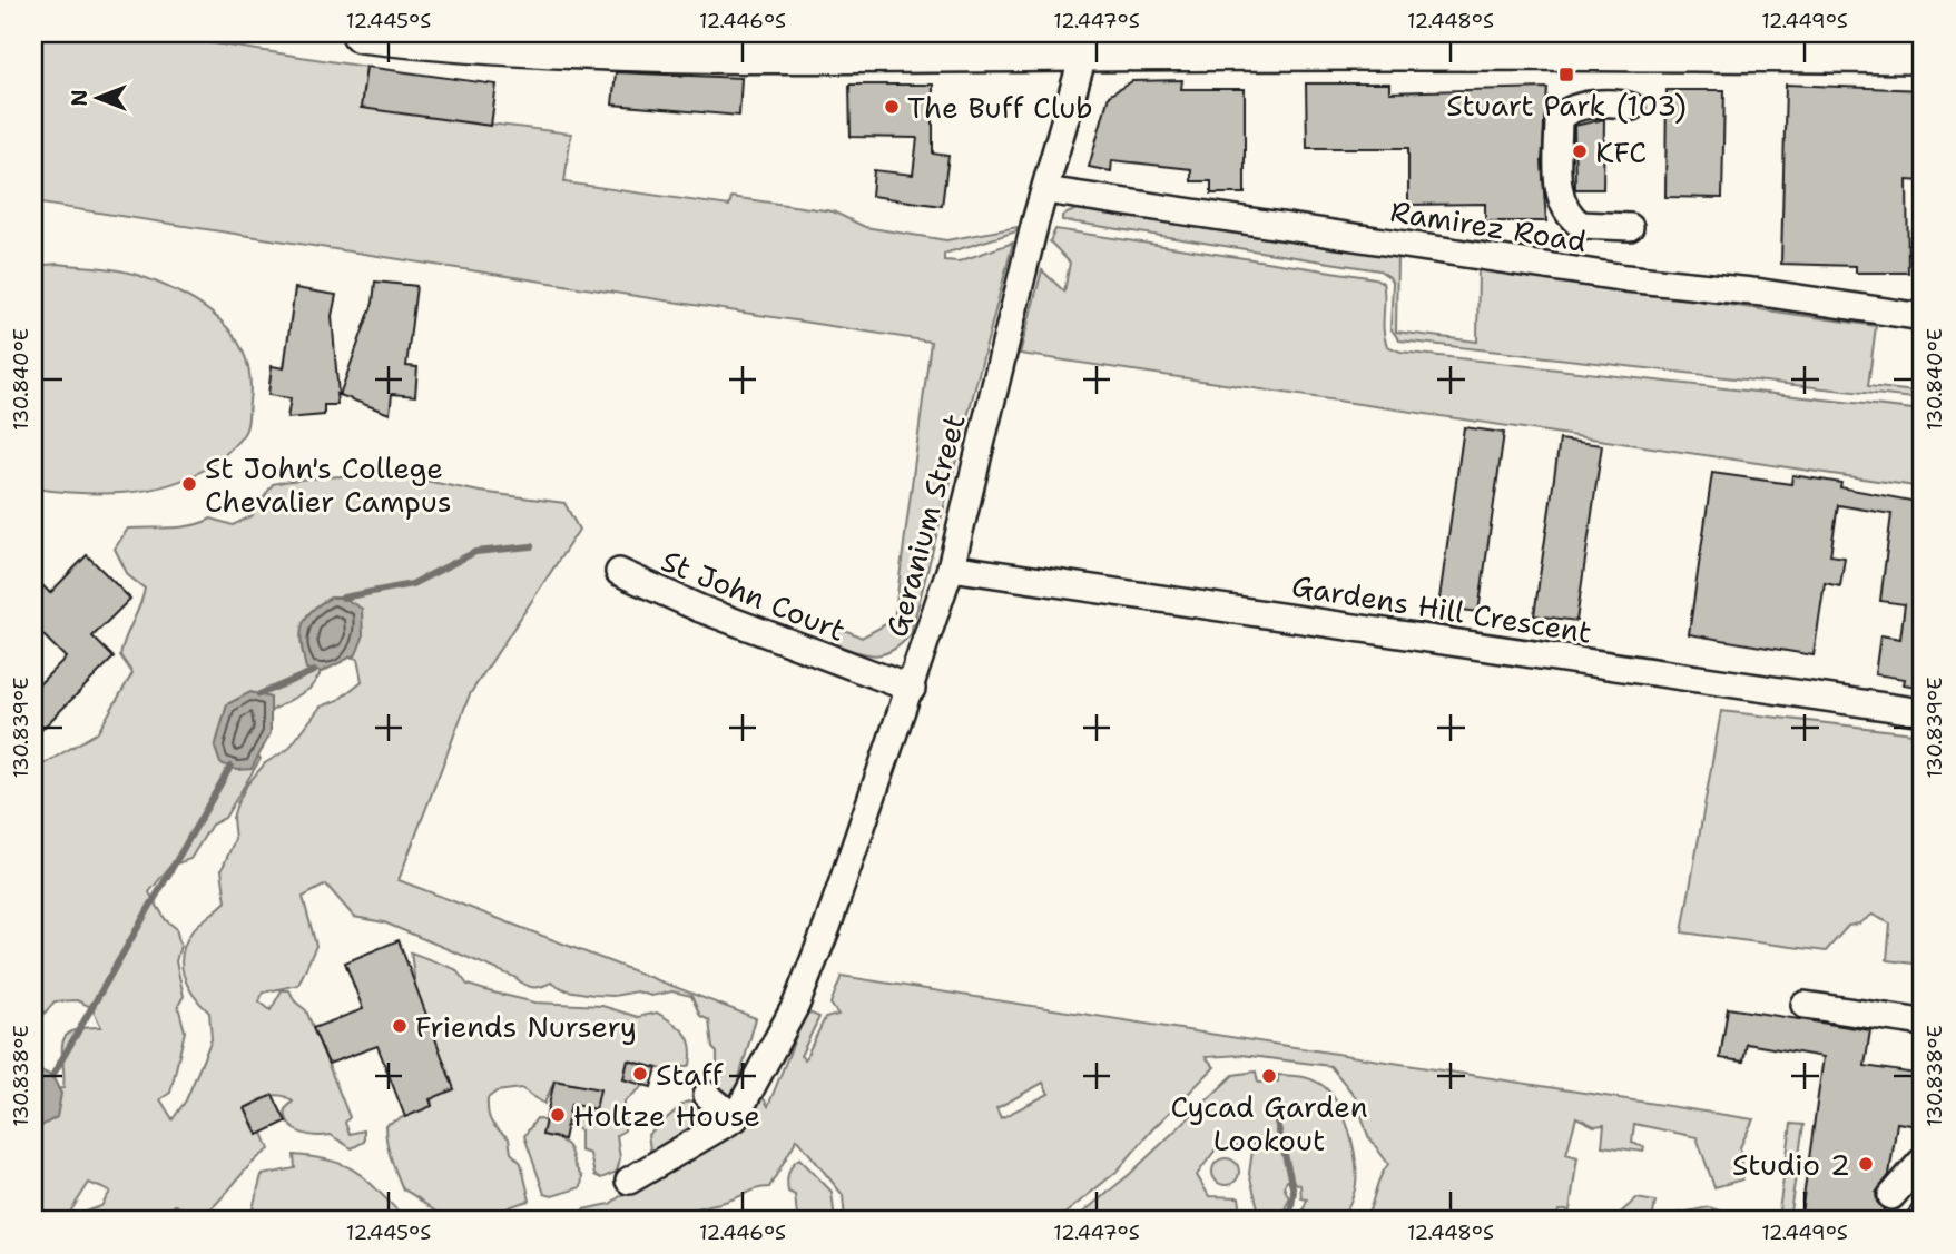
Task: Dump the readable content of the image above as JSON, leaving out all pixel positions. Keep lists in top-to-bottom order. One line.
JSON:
{"streets":{"street":["Ramirez Road","Geranium Street","St John Court","Gardens Hill Crescent"]},"crossings":[["Ramirez Road","Geranium Street"],["Geranium Street","St John Court"],["Geranium Street","Gardens Hill Crescent"]],"places":{"transit":["Stuart Park (103)"],"other":["The Buff Club","KFC","St John's College Chevalier Campus","Friends Nursery","Staff","Cycad Garden Lookout","Holtze House","Studio 2"]},"north":"left","coordinates":["12.445°S","12.446°S","12.447°S","12.448°S","12.449°S","130.840°E","130.839°E","130.838°E"]}
